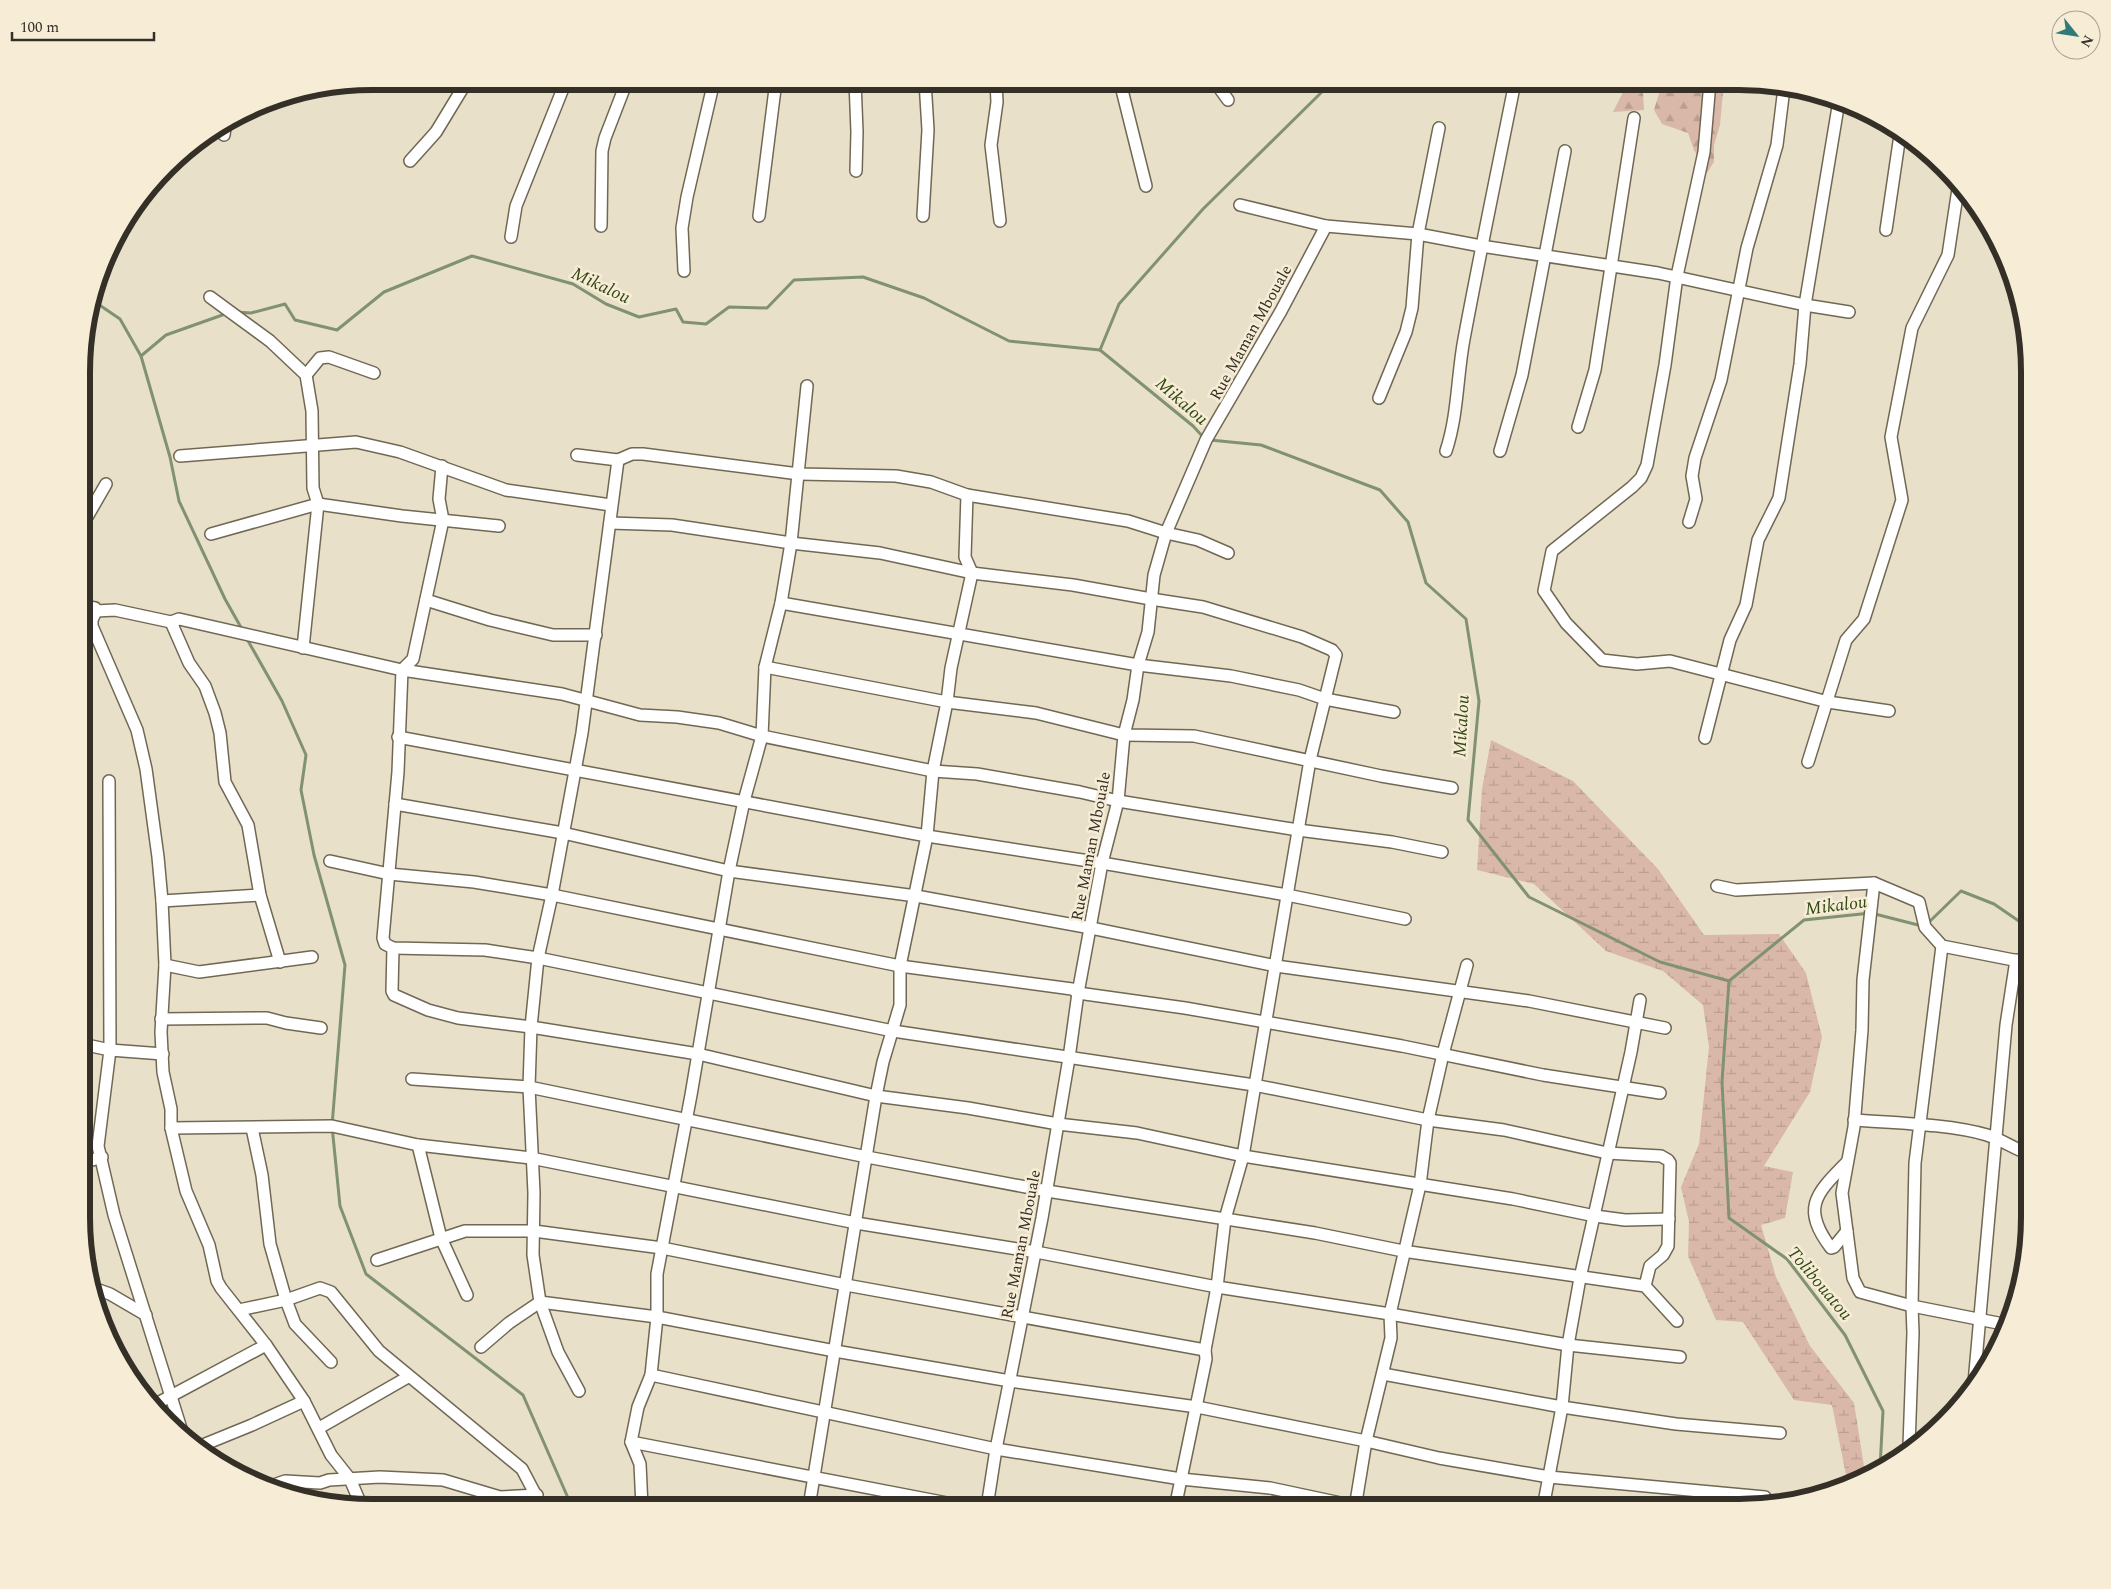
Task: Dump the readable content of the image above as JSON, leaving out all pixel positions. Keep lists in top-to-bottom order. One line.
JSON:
{"streets":{"street":["Rue Maman Mbouale"]},"water":["Mikalou","Tolibouatou"],"scale_bar":"100 m","north":"bottom right"}
